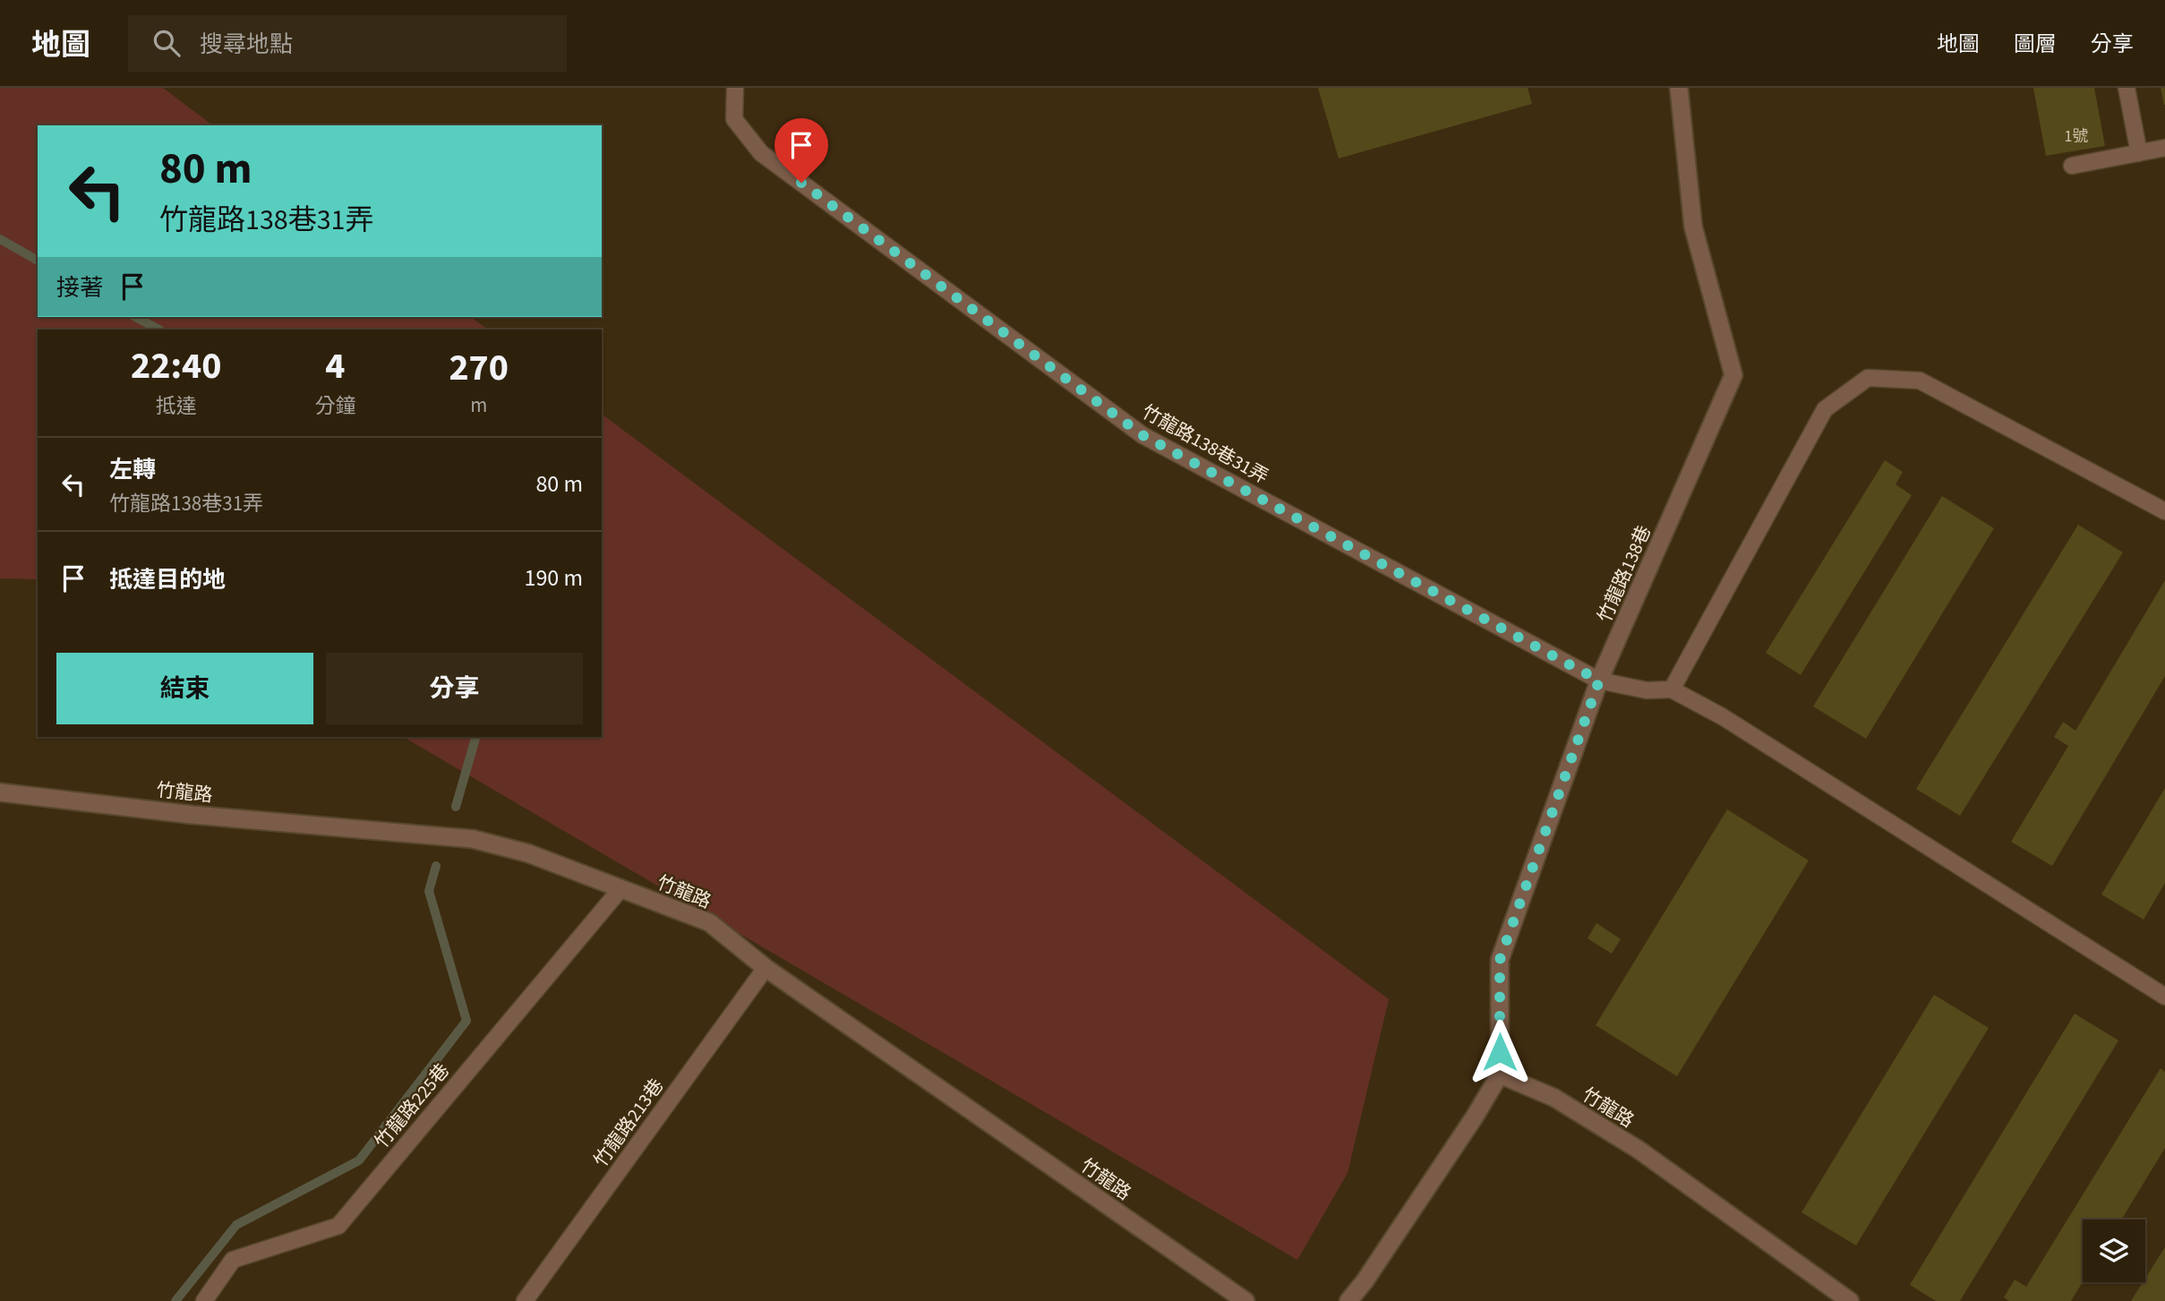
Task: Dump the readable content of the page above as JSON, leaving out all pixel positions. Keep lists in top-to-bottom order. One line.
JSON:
{"streets":{"street":["竹龍路138巷","竹龍路"],"lane":["竹龍路138巷31弄","竹龍路225巷","竹龍路213巷"]},"crossings":[["竹龍路138巷31弄","竹龍路138巷"],["竹龍路138巷","竹龍路"],["竹龍路","竹龍路225巷"],["竹龍路","竹龍路213巷"]],"house_numbers":["1號"],"page":{"header":"地圖","search":"搜尋地點","nav":["地圖","圖層","分享"],"turn":["80 m","竹龍路138巷31弄"],"then":"接著","eta":["22:40","抵達","4","分鐘","270","m"],"list":[{"name":"左轉","note":"竹龍路138巷31弄","value":"80 m"},{"name":"抵達目的地","value":"190 m"}],"buttons":["結束","分享"]}}
